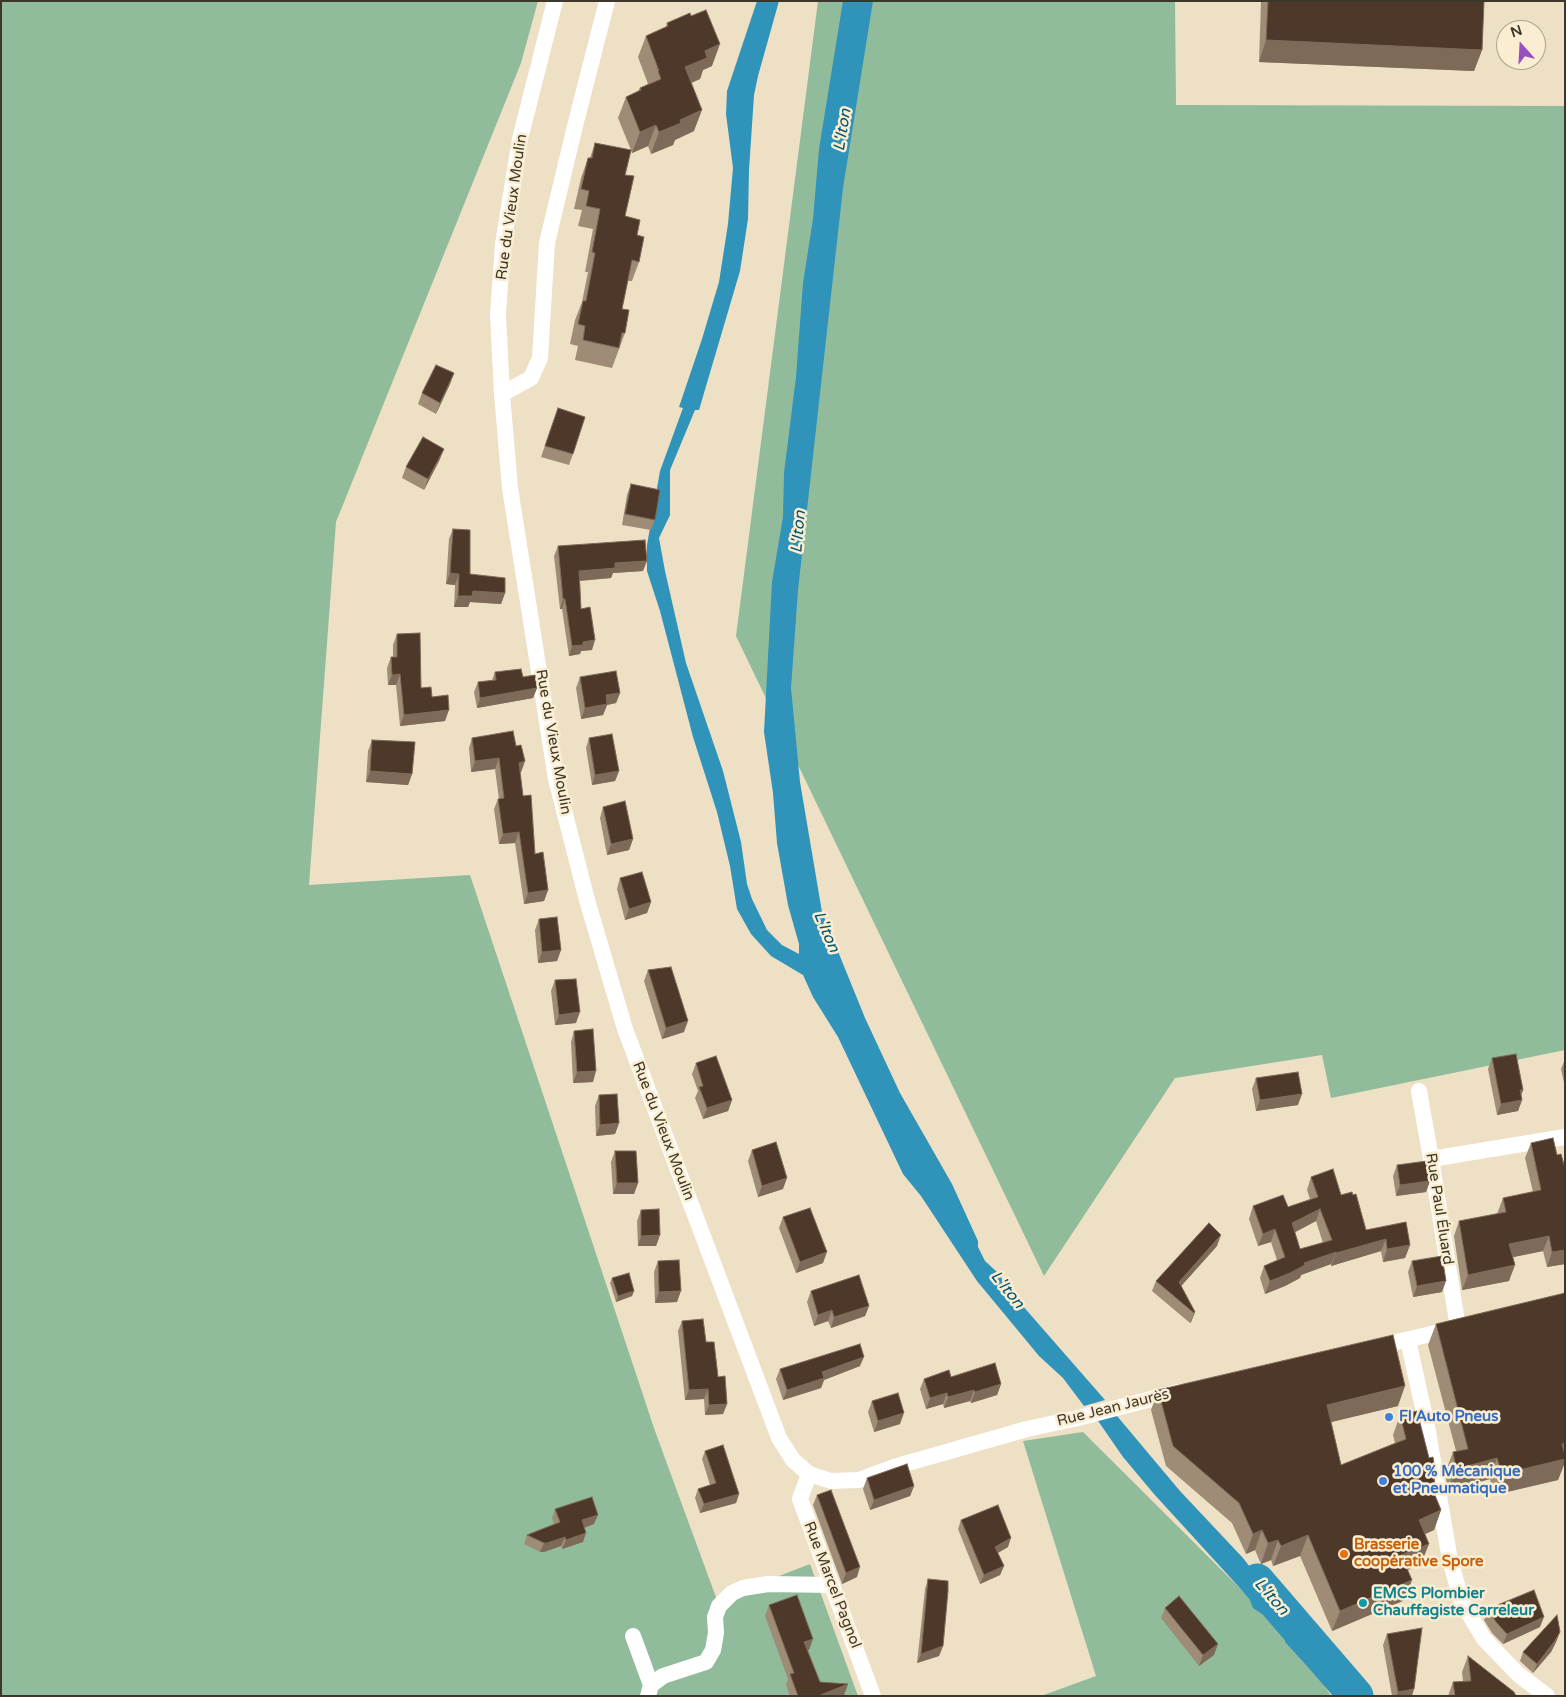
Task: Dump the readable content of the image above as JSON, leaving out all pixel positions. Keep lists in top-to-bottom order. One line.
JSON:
{"streets":{"street":["Rue du Vieux Moulin","Rue Paul Éluard","Rue Jean Jaurès","Rue Marcel Pagnol"]},"crossings":[["Rue du Vieux Moulin","Rue Jean Jaurès"],["Rue du Vieux Moulin","Rue Marcel Pagnol"],["Rue Jean Jaurès","Rue Marcel Pagnol"]],"water":["L'Iton"],"places":["Fl Auto Pneus","100 % Mécanique et Pneumatique","Brasserie coopérative Spore","EMCS Plombier Chauffagiste Carreleur"],"north":"top"}
